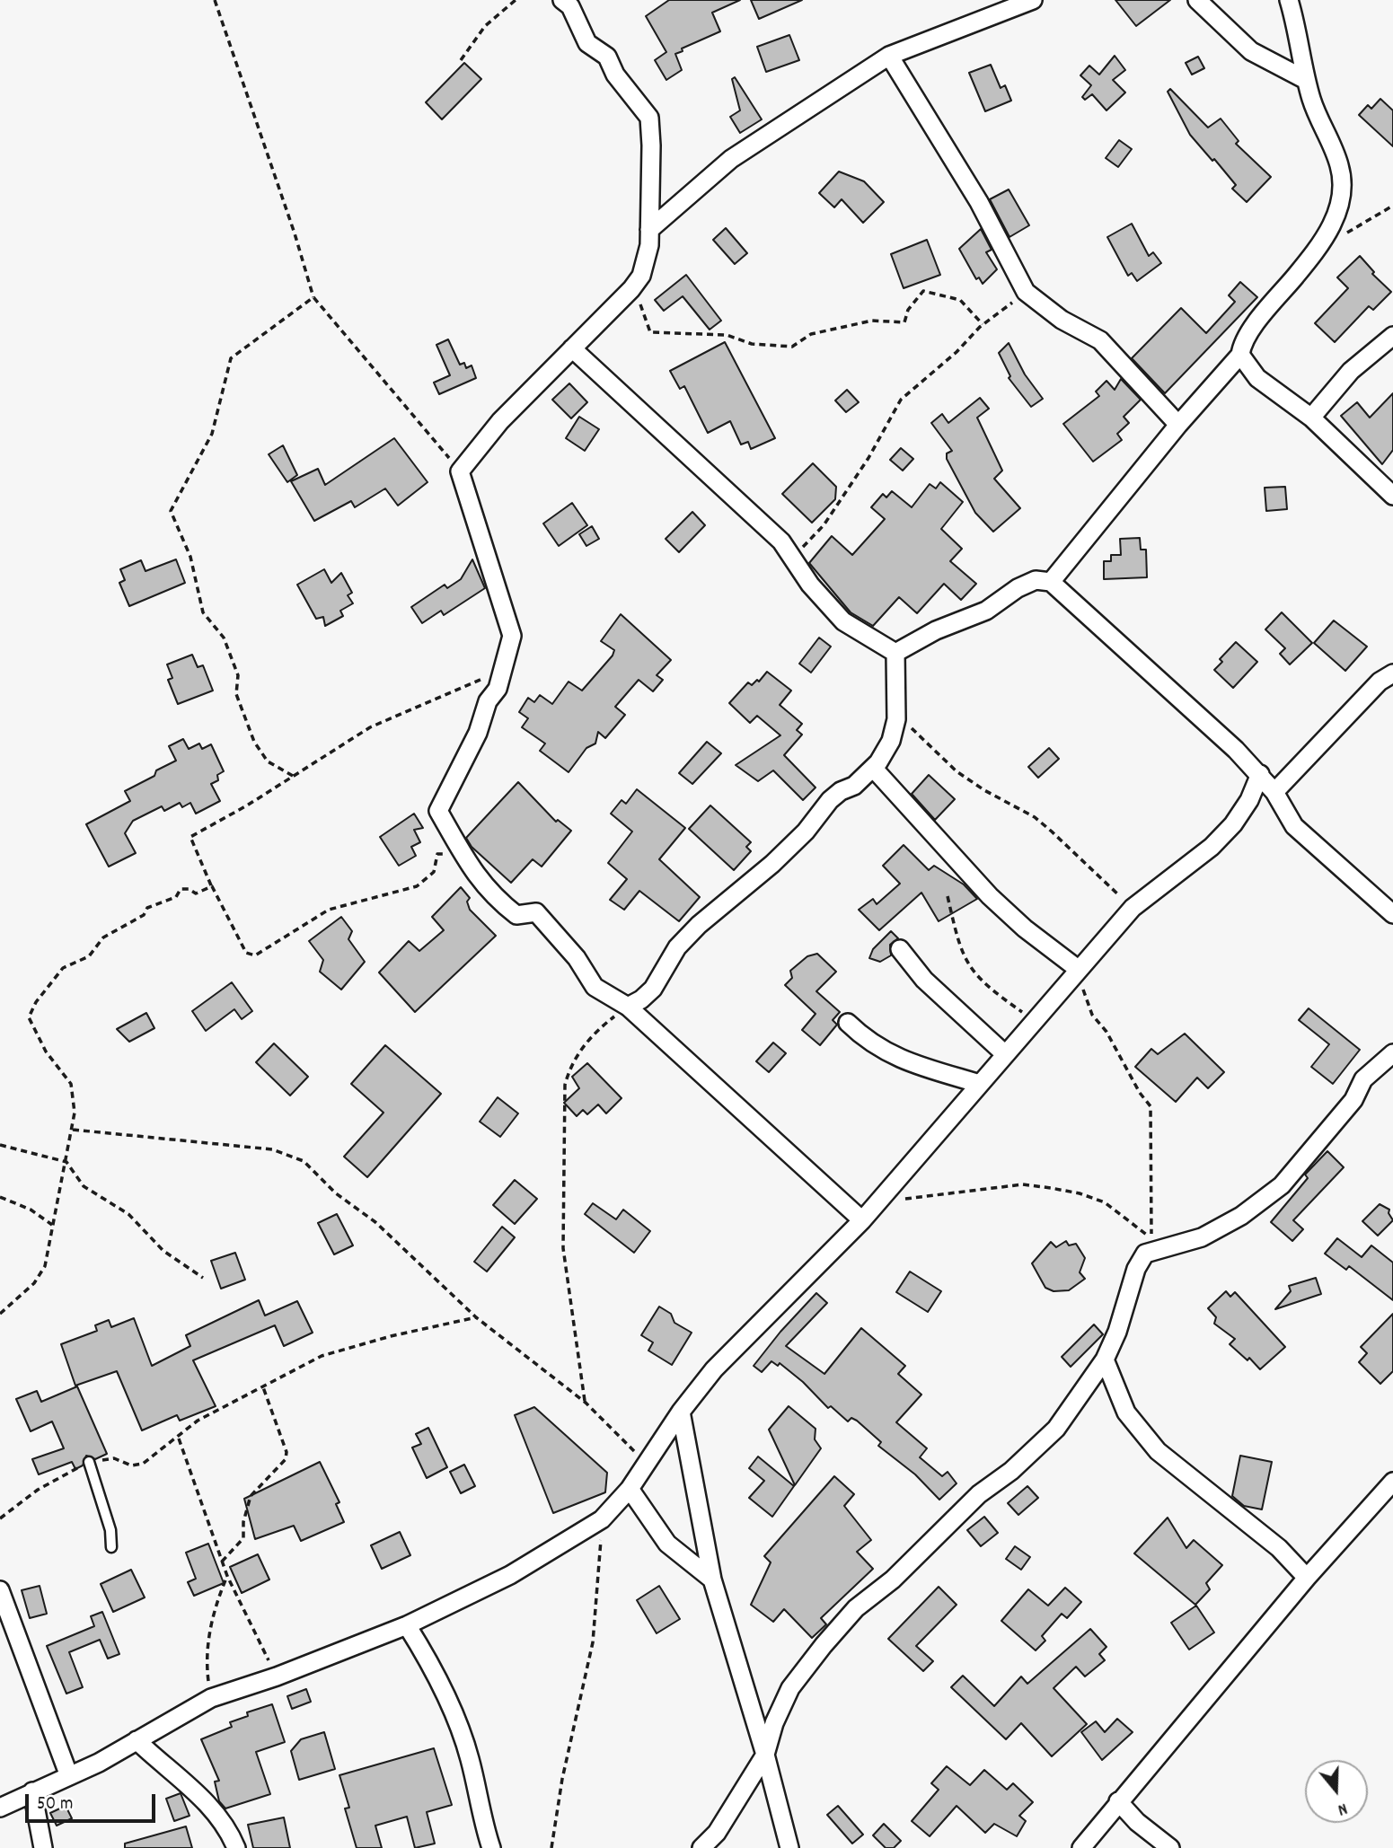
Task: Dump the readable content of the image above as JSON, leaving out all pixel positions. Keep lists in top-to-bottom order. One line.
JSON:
{"scale_bar":"50 m","north":"bottom"}
